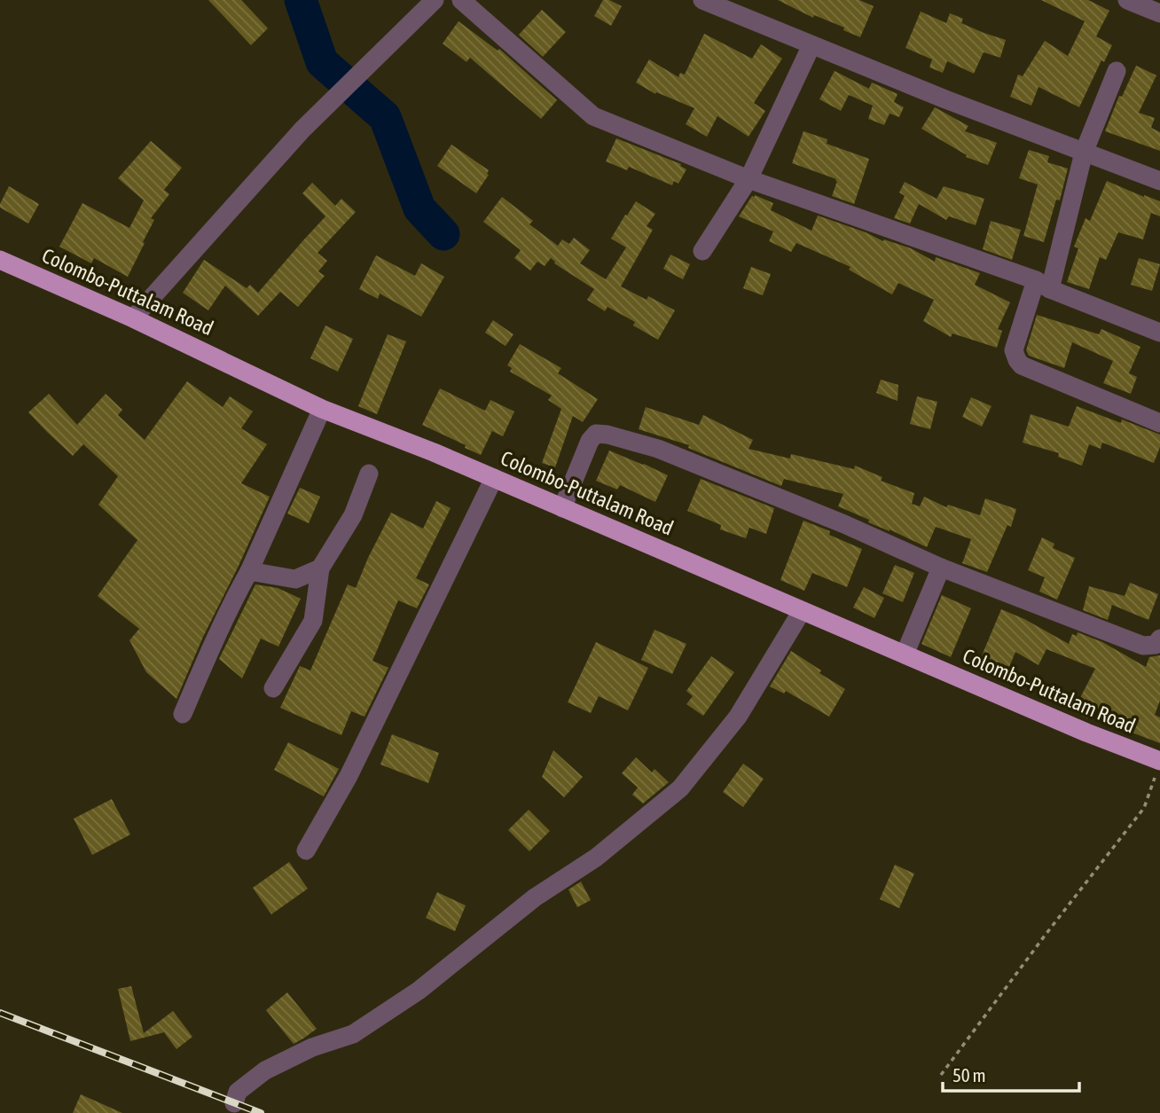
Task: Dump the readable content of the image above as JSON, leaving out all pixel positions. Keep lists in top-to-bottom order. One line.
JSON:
{"streets":{"highway":["Colombo-Puttalam Road"]},"scale_bar":"50 m"}
